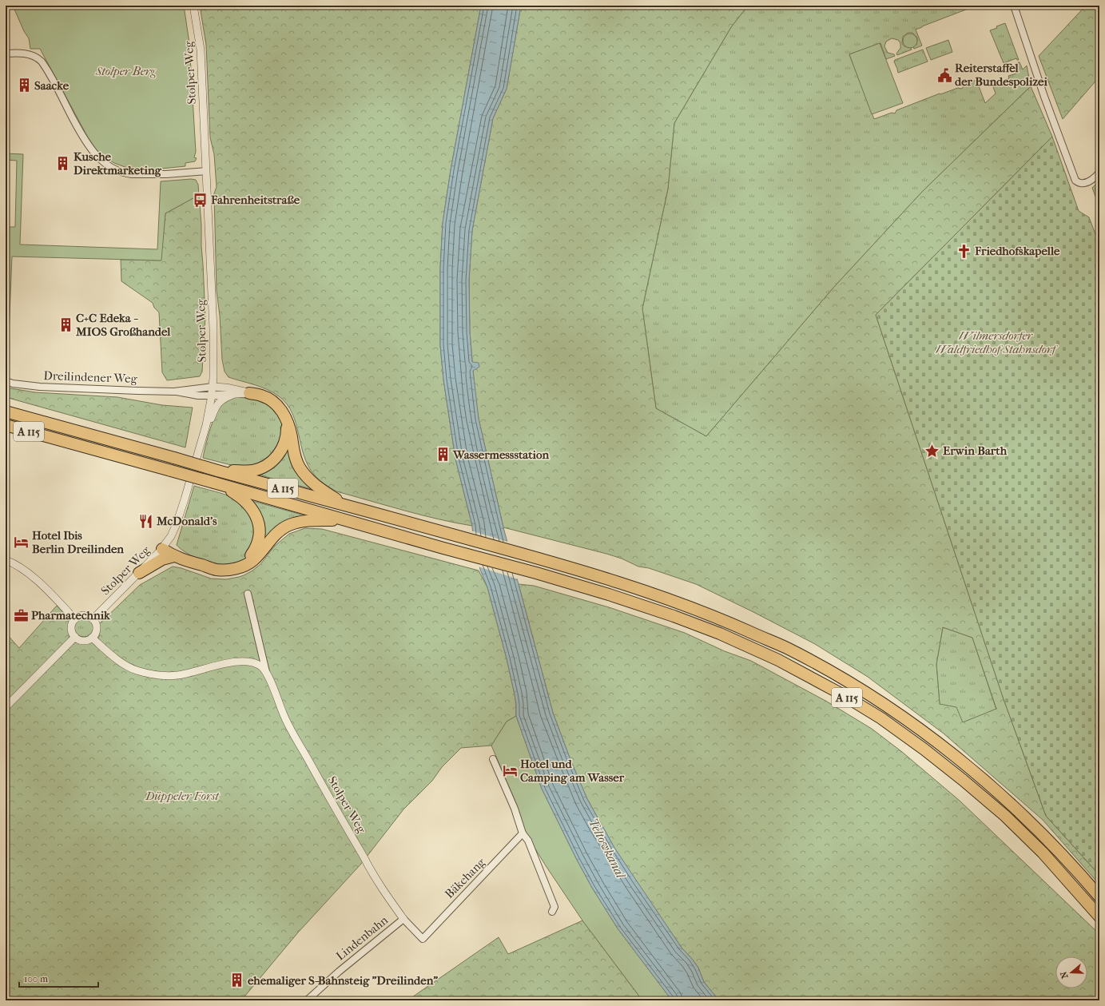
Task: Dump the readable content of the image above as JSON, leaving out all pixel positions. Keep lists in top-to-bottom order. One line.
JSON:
{"streets":{"highway":["A 115"],"street":["Stolper Weg","Dreilindener Weg","Bäkehang","Lindenbahn"]},"crossings":[["Stolper Weg","Dreilindener Weg"],["Stolper Weg","Bäkehang"],["Stolper Weg","Lindenbahn"]],"water":["Teltowkanal"],"parks":["Stolper Berg","Wilmersdorfer Waldfriedhof Stahnsdorf","Düppeler Forst"],"places":{"public building":["Reiterstaffel der Bundespolizei"],"building":["Saacke","Kusche Direktmarketing","C+C Edeka - MIOS Großhandel","Wassermessstation","ehemaliger S-Bahnsteig \"Dreilinden\""],"bus stop":["Fahrenheitstraße"],"church":["Friedhofskapelle"],"place":["Erwin Barth"],"restaurant":["McDonald's"],"hotel":["Hotel Ibis Berlin Dreilinden","Hotel und Camping am Wasser"],"office":["Pharmatechnik"]},"scale_bar":"100 m","north":"left"}
